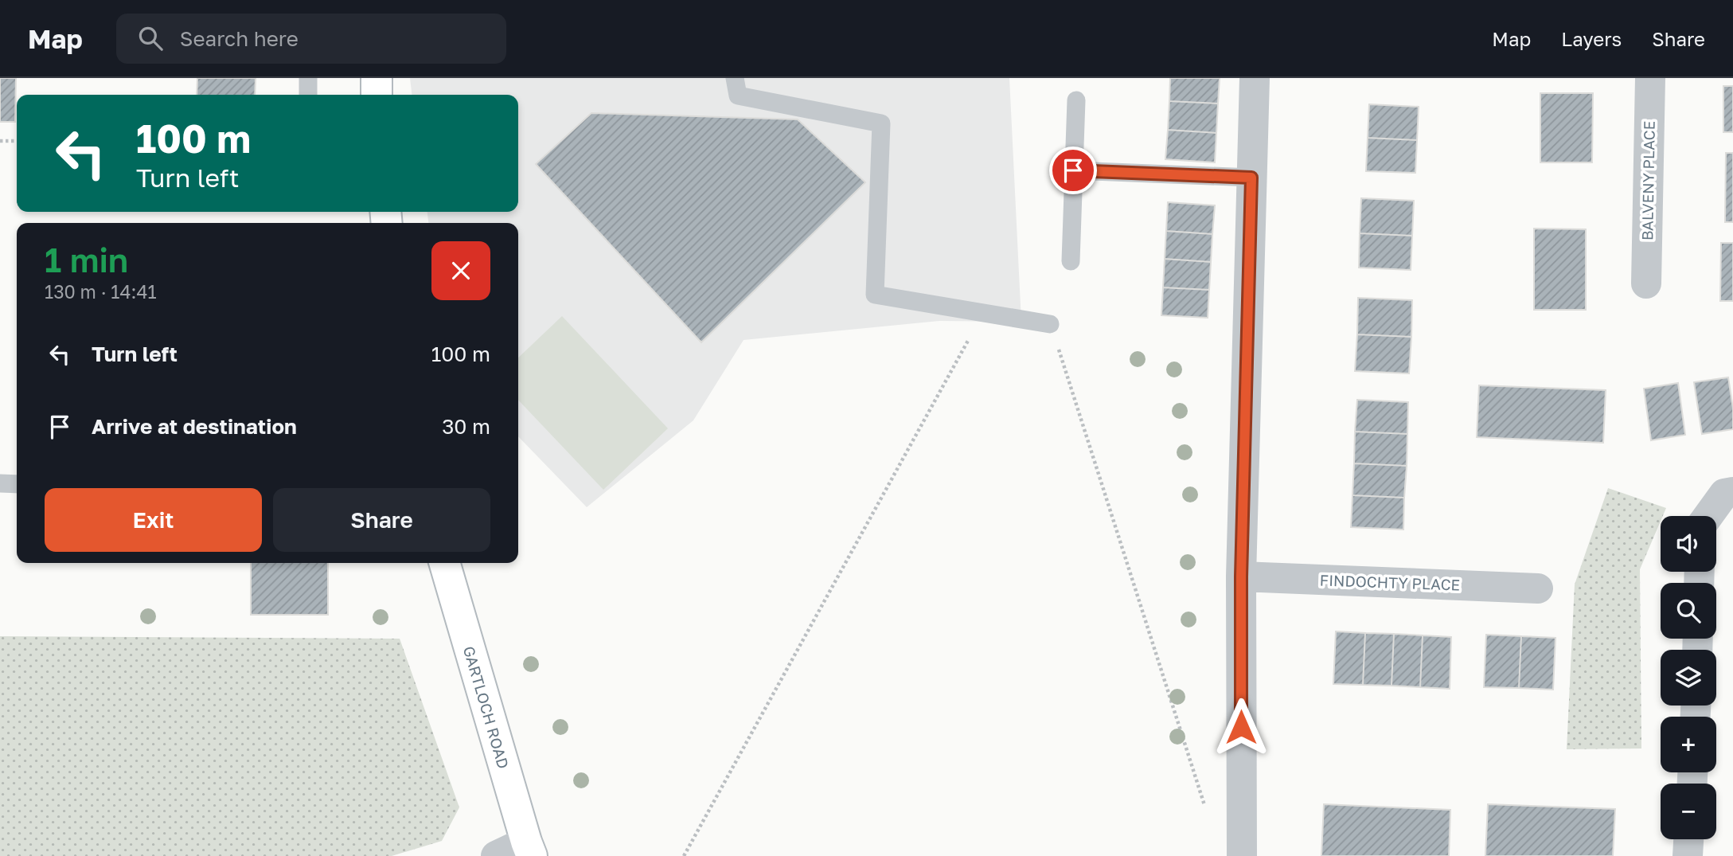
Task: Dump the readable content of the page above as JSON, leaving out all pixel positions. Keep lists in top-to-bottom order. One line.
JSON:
{"streets":{"main road":["GARTLOCH ROAD"],"street":["BALVENY PLACE","FINDOCHTY PLACE"]},"page":{"header":"Map","search":"Search here","nav":["Map","Layers","Share"],"turn":["100 m","Turn left"],"heading":["1 min","130 m · 14:41"],"list":[{"name":"Turn left","value":"100 m"},{"name":"Arrive at destination","value":"30 m"}],"buttons":["Exit","Share"],"map_buttons":["+","−"]}}
